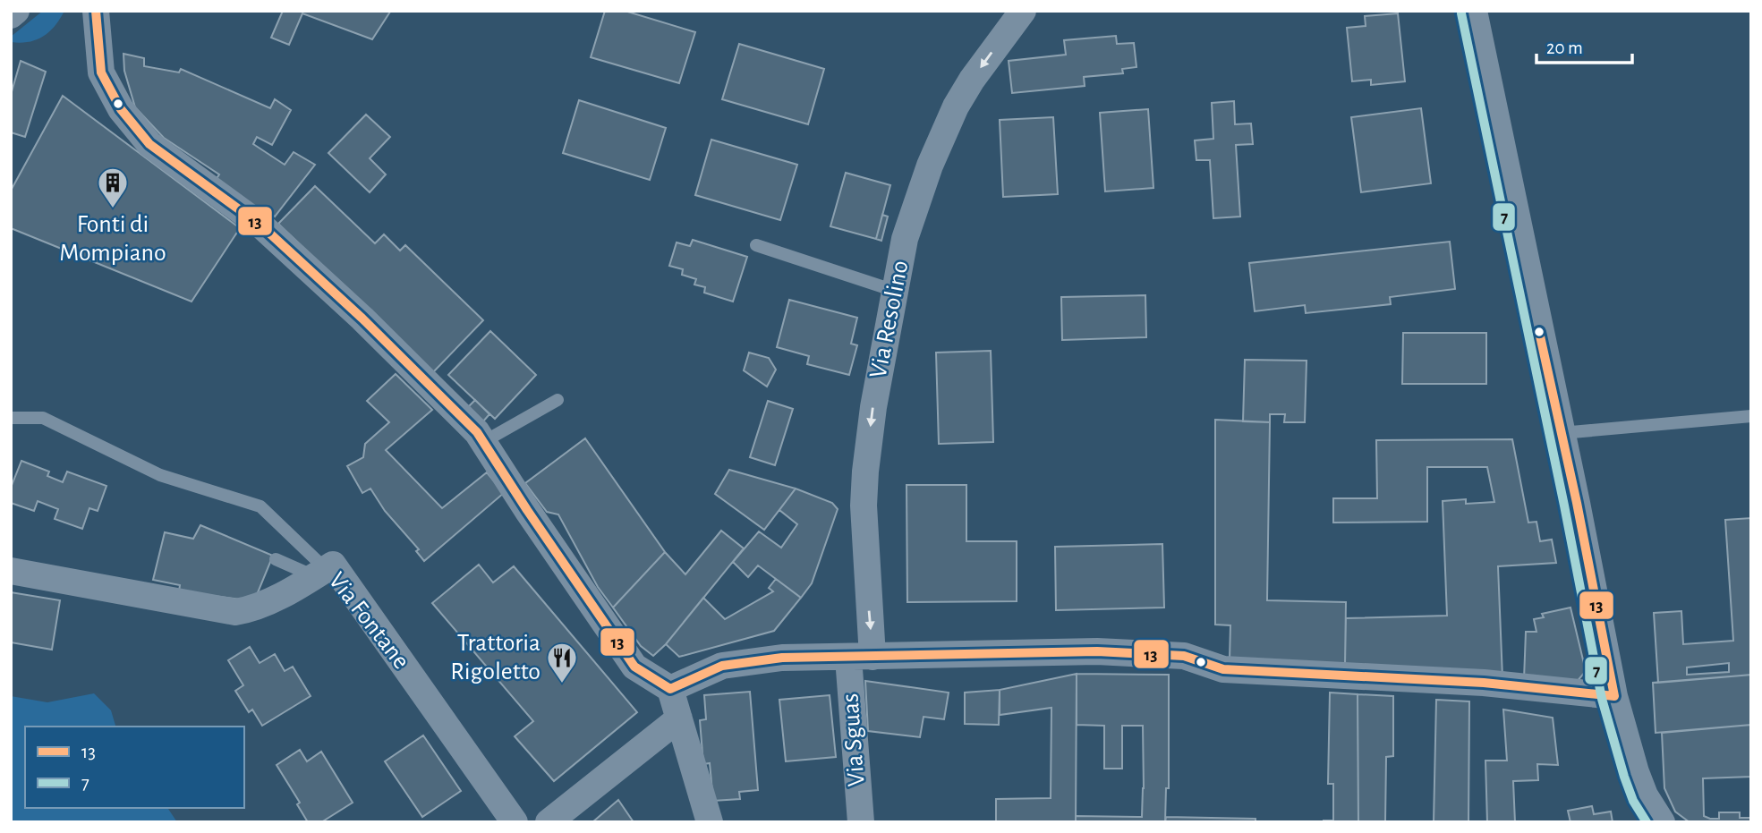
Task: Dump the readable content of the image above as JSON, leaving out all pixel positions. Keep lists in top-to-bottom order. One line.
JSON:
{"streets":{"street":["Via Resolino","Via Fontane","Via Sguas"]},"crossings":[["Via Resolino","Via Sguas"]],"one_way":["Via Resolino"],"places":{"building":["Fonti di Mompiano"],"restaurant":["Trattoria Rigoletto"]},"lines":["transit line 13","transit line 7"],"legend":["13","7"],"scale_bar":"20 m"}
